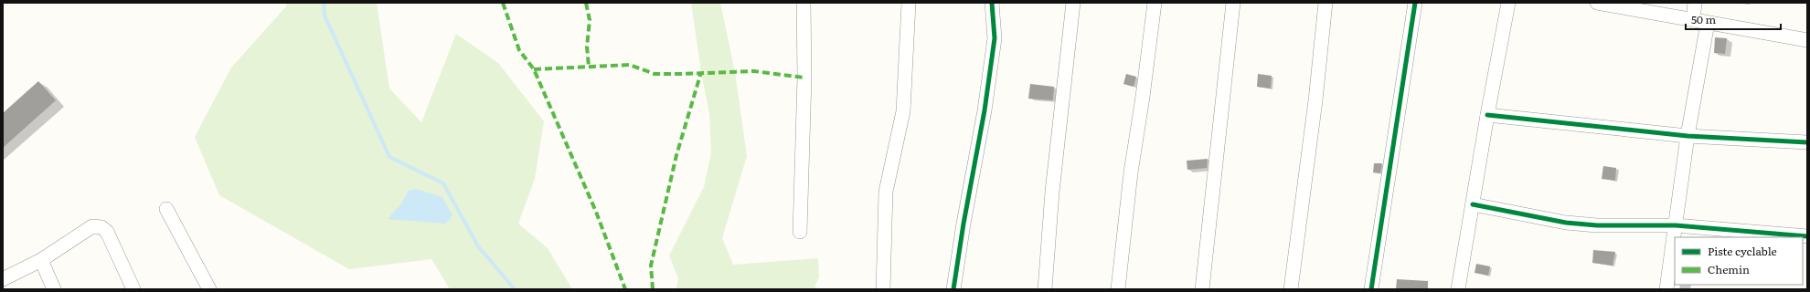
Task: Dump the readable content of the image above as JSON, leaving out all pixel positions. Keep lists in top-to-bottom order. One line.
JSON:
{"legend":["Piste cyclable","Chemin"],"scale_bar":"50 m"}
